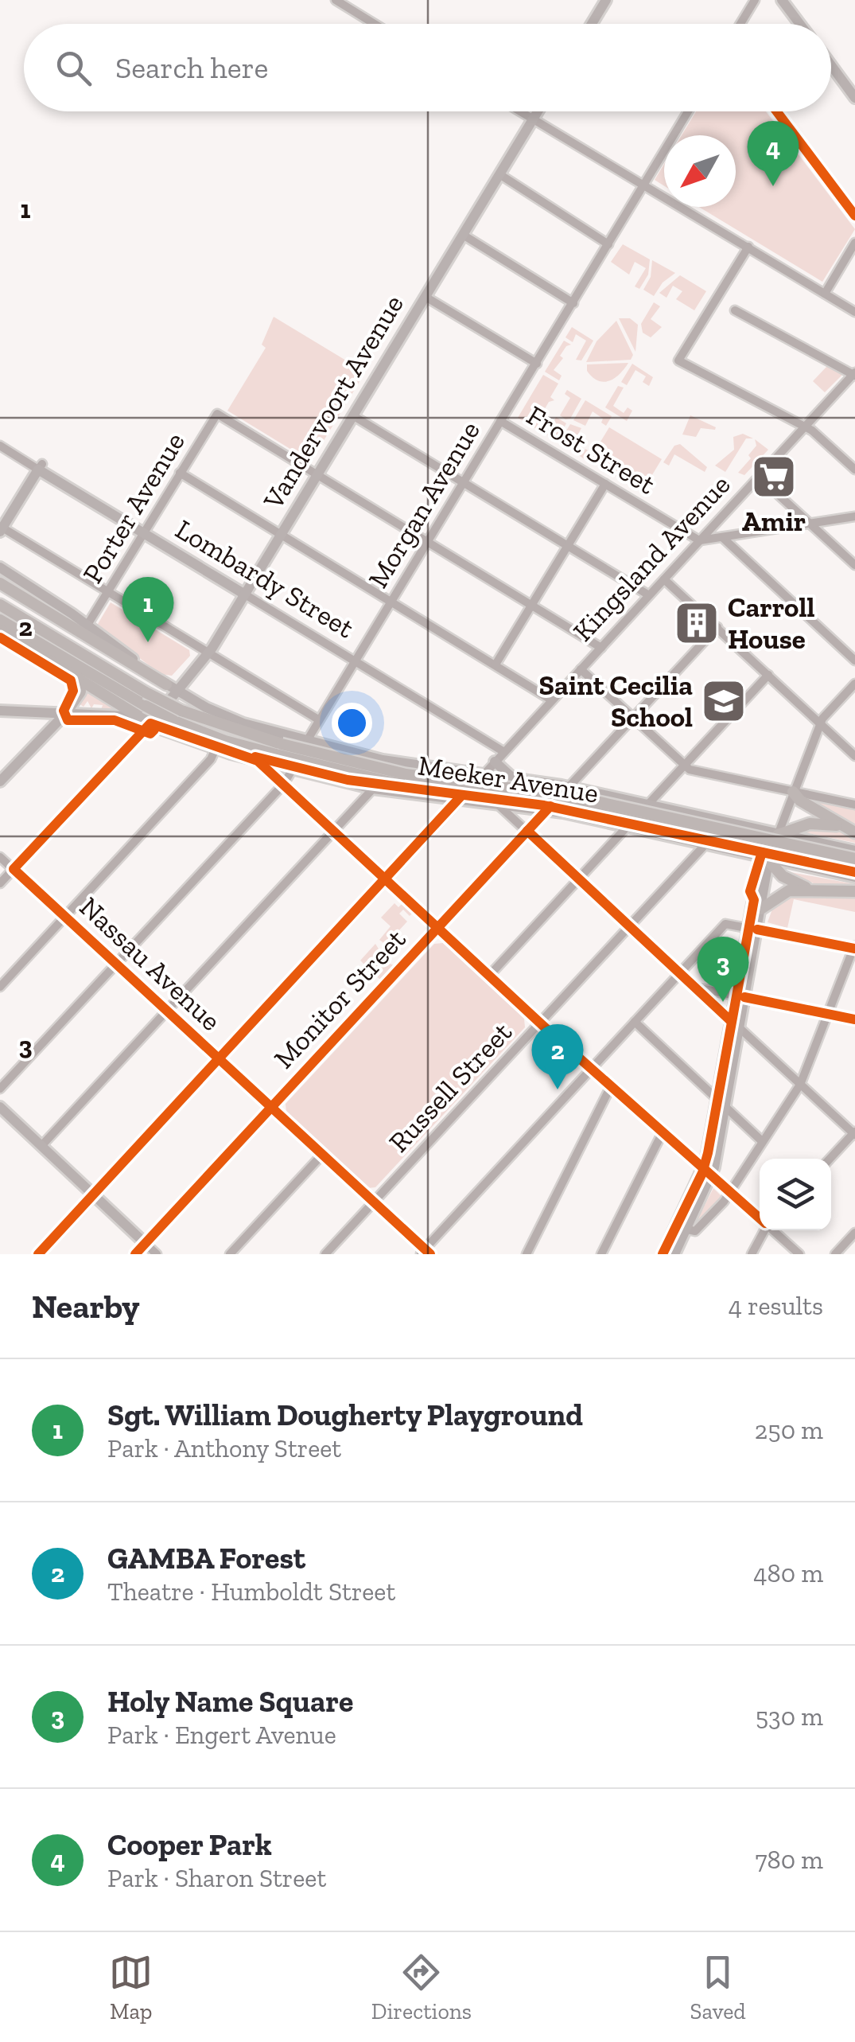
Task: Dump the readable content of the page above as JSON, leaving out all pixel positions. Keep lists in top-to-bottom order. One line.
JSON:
{"streets":{"main road":["Vandervoort Avenue","Kingsland Avenue","Lombardy Street","Meeker Avenue","Monitor Street"],"street":["Frost Street","Morgan Avenue","Porter Avenue","Nassau Avenue","Russell Street"]},"crossings":[["Vandervoort Avenue","Porter Avenue"],["Vandervoort Avenue","Lombardy Street"],["Vandervoort Avenue","Meeker Avenue"],["Frost Street","Morgan Avenue"],["Frost Street","Kingsland Avenue"],["Morgan Avenue","Lombardy Street"],["Morgan Avenue","Meeker Avenue"],["Morgan Avenue","Nassau Avenue"],["Porter Avenue","Lombardy Street"],["Porter Avenue","Meeker Avenue"],["Kingsland Avenue","Lombardy Street"],["Kingsland Avenue","Meeker Avenue"],["Kingsland Avenue","Nassau Avenue"],["Meeker Avenue","Monitor Street"],["Meeker Avenue","Russell Street"],["Nassau Avenue","Monitor Street"],["Nassau Avenue","Russell Street"]],"places":{"supermarket":["Amir"],"building":["Carroll House"],"school or university":["Saint Cecilia School"]},"north":"bottom left","page":{"search":"Search here","pins":["4","1","3","2"],"heading":["Nearby","4 results"],"list":[{"mark":"1","name":"Sgt. William Dougherty Playground","note":"Park · Anthony Street","value":"250 m"},{"mark":"2","name":"GAMBA Forest","note":"Theatre · Humboldt Street","value":"480 m"},{"mark":"3","name":"Holy Name Square","note":"Park · Engert Avenue","value":"530 m"},{"mark":"4","name":"Cooper Park","note":"Park · Sharon Street","value":"780 m"}],"nav":["Map","Directions","Saved"]},"grid":{"rows":["1","2","3"]}}
